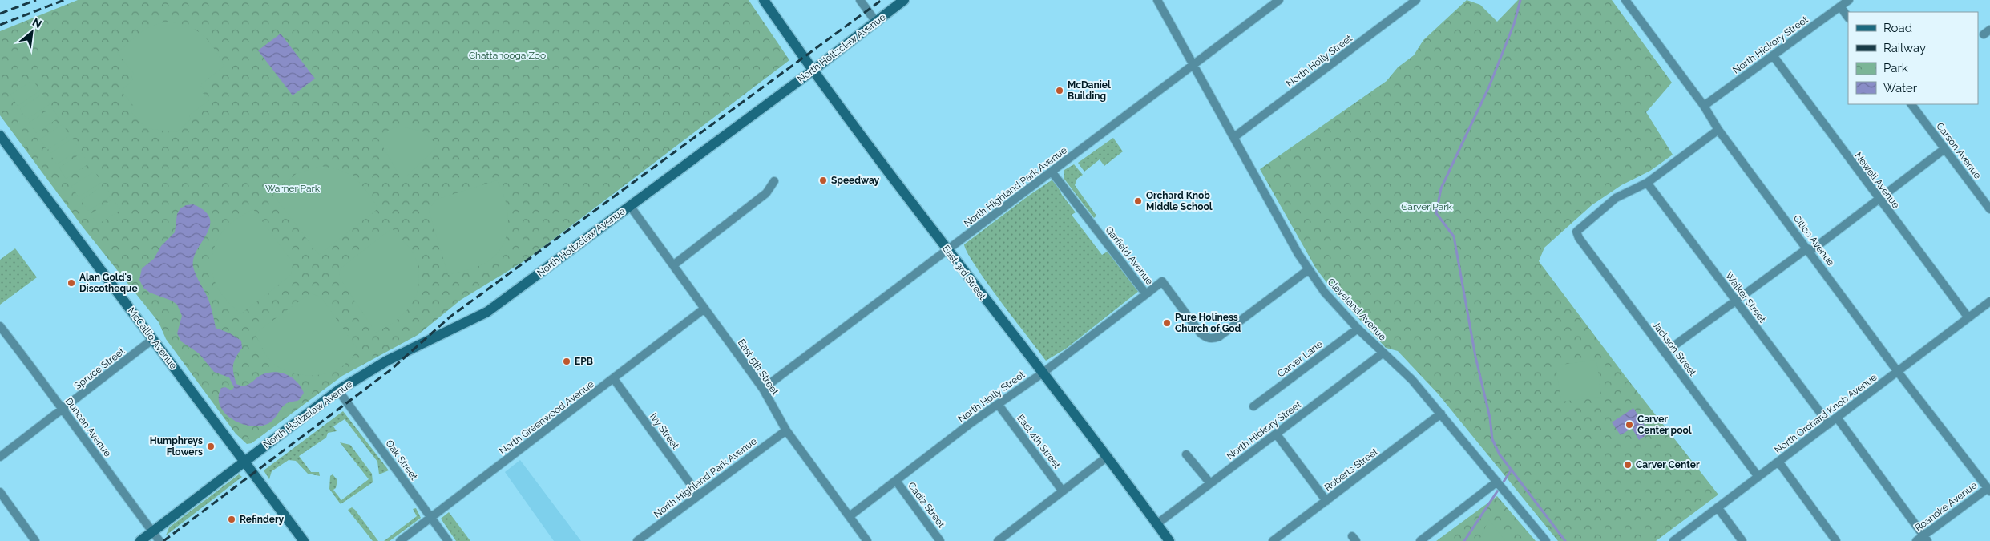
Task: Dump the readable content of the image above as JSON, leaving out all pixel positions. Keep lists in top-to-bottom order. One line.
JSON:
{"streets":{"main road":["North Holtzclaw Avenue","East 3rd Street","McCallie Avenue"],"street":["North Hickory Street","North Holly Street","Carson Avenue","Newell Avenue","North Highland Park Avenue","Citico Avenue","Garfield Avenue","Walker Street","Cleveland Avenue","Jackson Street","Carver Lane","East 5th Street","Spruce Street","North Orchard Knob Avenue","North Greenwood Avenue","Duncan Avenue","Ivy Street","East 4th Street","Oak Street","Roberts Street","Cadiz Street","Roanoke Avenue"]},"crossings":[["North Hickory Street","Newell Avenue"],["North Hickory Street","Citico Avenue"],["North Hickory Street","East 3rd Street"],["North Hickory Street","Cleveland Avenue"],["North Holtzclaw Avenue","East 3rd Street"],["North Holtzclaw Avenue","McCallie Avenue"],["North Holtzclaw Avenue","East 5th Street"],["North Holtzclaw Avenue","Duncan Avenue"],["North Holtzclaw Avenue","Oak Street"],["North Holly Street","Garfield Avenue"],["North Holly Street","East 3rd Street"],["North Holly Street","Cleveland Avenue"],["North Holly Street","East 5th Street"],["North Holly Street","East 4th Street"],["North Holly Street","Cadiz Street"],["Newell Avenue","North Orchard Knob Avenue"],["North Highland Park Avenue","Garfield Avenue"],["North Highland Park Avenue","East 3rd Street"],["North Highland Park Avenue","Cleveland Avenue"],["North Highland Park Avenue","East 5th Street"],["North Highland Park Avenue","Ivy Street"],["Citico Avenue","North Orchard Knob Avenue"],["Citico Avenue","Roanoke Avenue"],["Garfield Avenue","Cleveland Avenue"],["Walker Street","Jackson Street"],["Walker Street","North Orchard Knob Avenue"],["Cleveland Avenue","Carver Lane"],["Cleveland Avenue","Roberts Street"],["McCallie Avenue","Spruce Street"],["Jackson Street","North Orchard Knob Avenue"],["East 5th Street","North Greenwood Avenue"],["Spruce Street","Duncan Avenue"],["North Greenwood Avenue","Ivy Street"],["North Greenwood Avenue","Oak Street"]],"parks":["Chattanooga Zoo","Warner Park","Carver Park"],"places":["McDaniel Building","Speedway","Orchard Knob Middle School","Alan Gold's Discotheque","Pure Holiness Church of God","EPB","Carver Center pool","Humphreys Flowers","Carver Center","Refindery"],"legend":["Road","Railway","Park","Water"],"north":"top right"}
